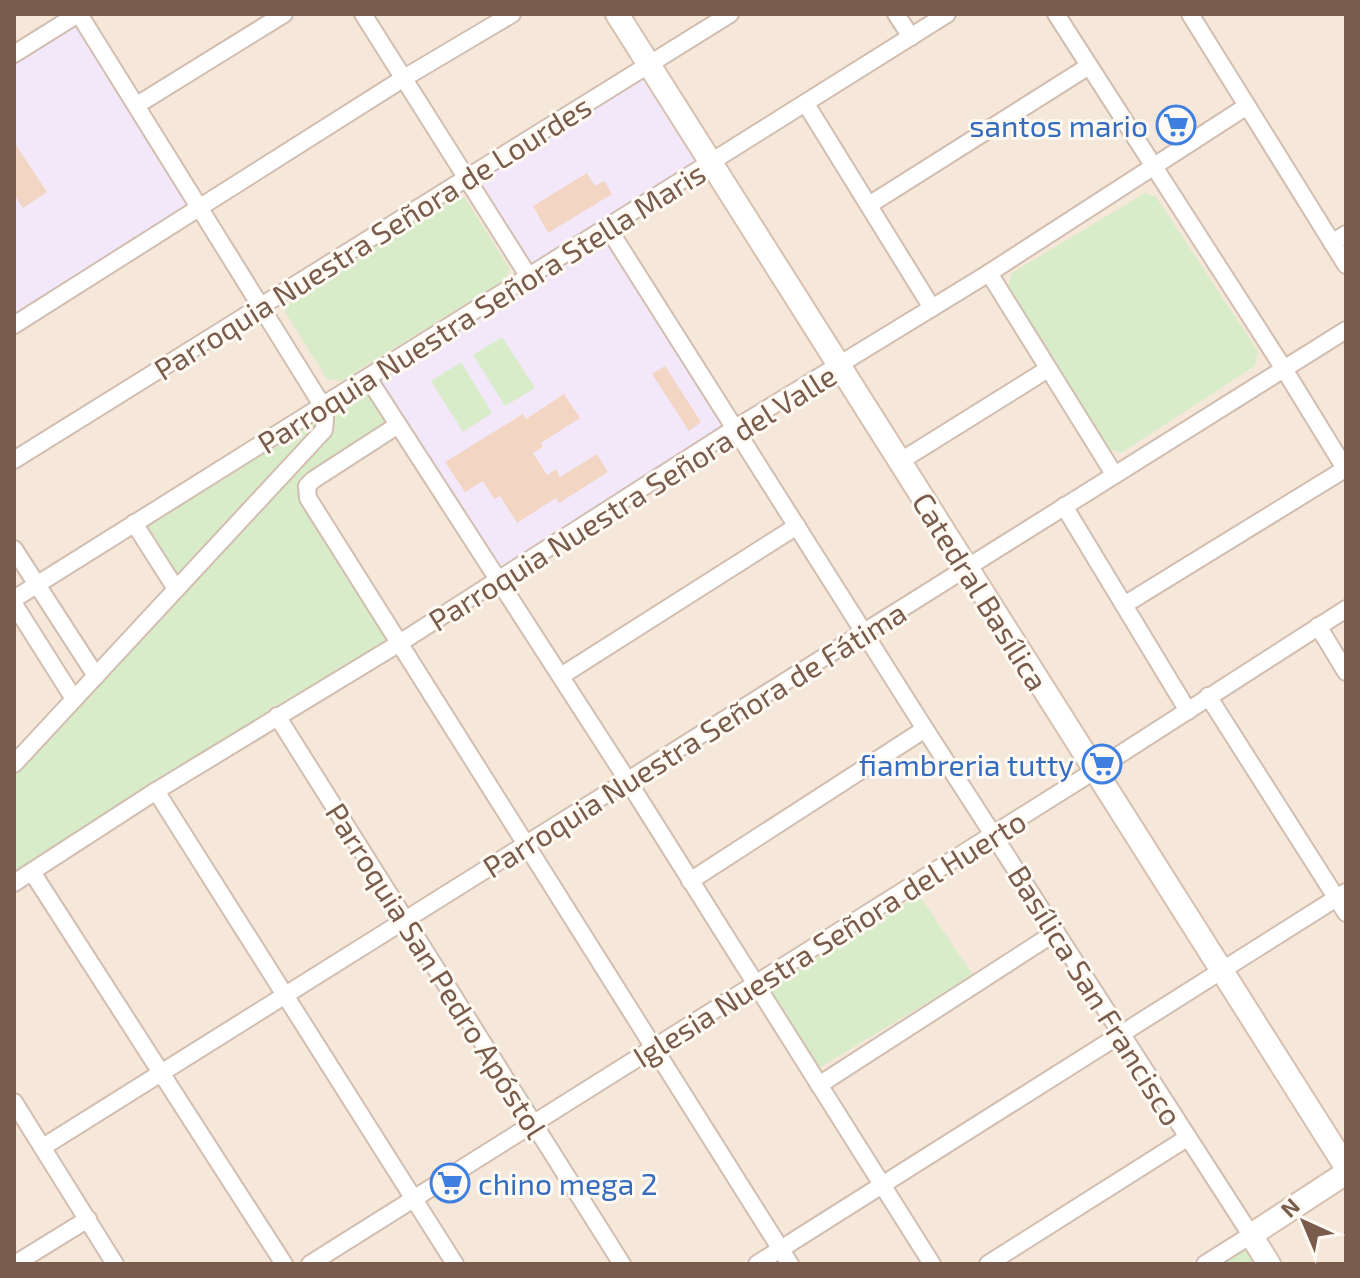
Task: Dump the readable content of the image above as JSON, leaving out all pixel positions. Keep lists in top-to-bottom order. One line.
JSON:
{"streets":{"main road":["Catedral Basílica"],"street":["Parroquia Nuestra Señora de Lourdes","Parroquia Nuestra Señora Stella Maris","Parroquia Nuestra Señora del Valle","Parroquia Nuestra Señora de Fátima","Iglesia Nuestra Señora del Huerto","Parroquia San Pedro Apóstol","Basílica San Francisco"]},"crossings":[["Parroquia Nuestra Señora de Lourdes","Catedral Basílica"],["Parroquia Nuestra Señora Stella Maris","Catedral Basílica"],["Parroquia Nuestra Señora Stella Maris","Basílica San Francisco"],["Parroquia Nuestra Señora del Valle","Catedral Basílica"],["Parroquia Nuestra Señora del Valle","Parroquia San Pedro Apóstol"],["Parroquia Nuestra Señora del Valle","Basílica San Francisco"],["Catedral Basílica","Parroquia Nuestra Señora de Fátima"],["Catedral Basílica","Iglesia Nuestra Señora del Huerto"],["Parroquia Nuestra Señora de Fátima","Parroquia San Pedro Apóstol"],["Parroquia Nuestra Señora de Fátima","Basílica San Francisco"],["Iglesia Nuestra Señora del Huerto","Parroquia San Pedro Apóstol"],["Iglesia Nuestra Señora del Huerto","Basílica San Francisco"]],"places":{"supermarket":["santos mario","fiambreria tutty","chino mega 2"]},"north":"top left"}
